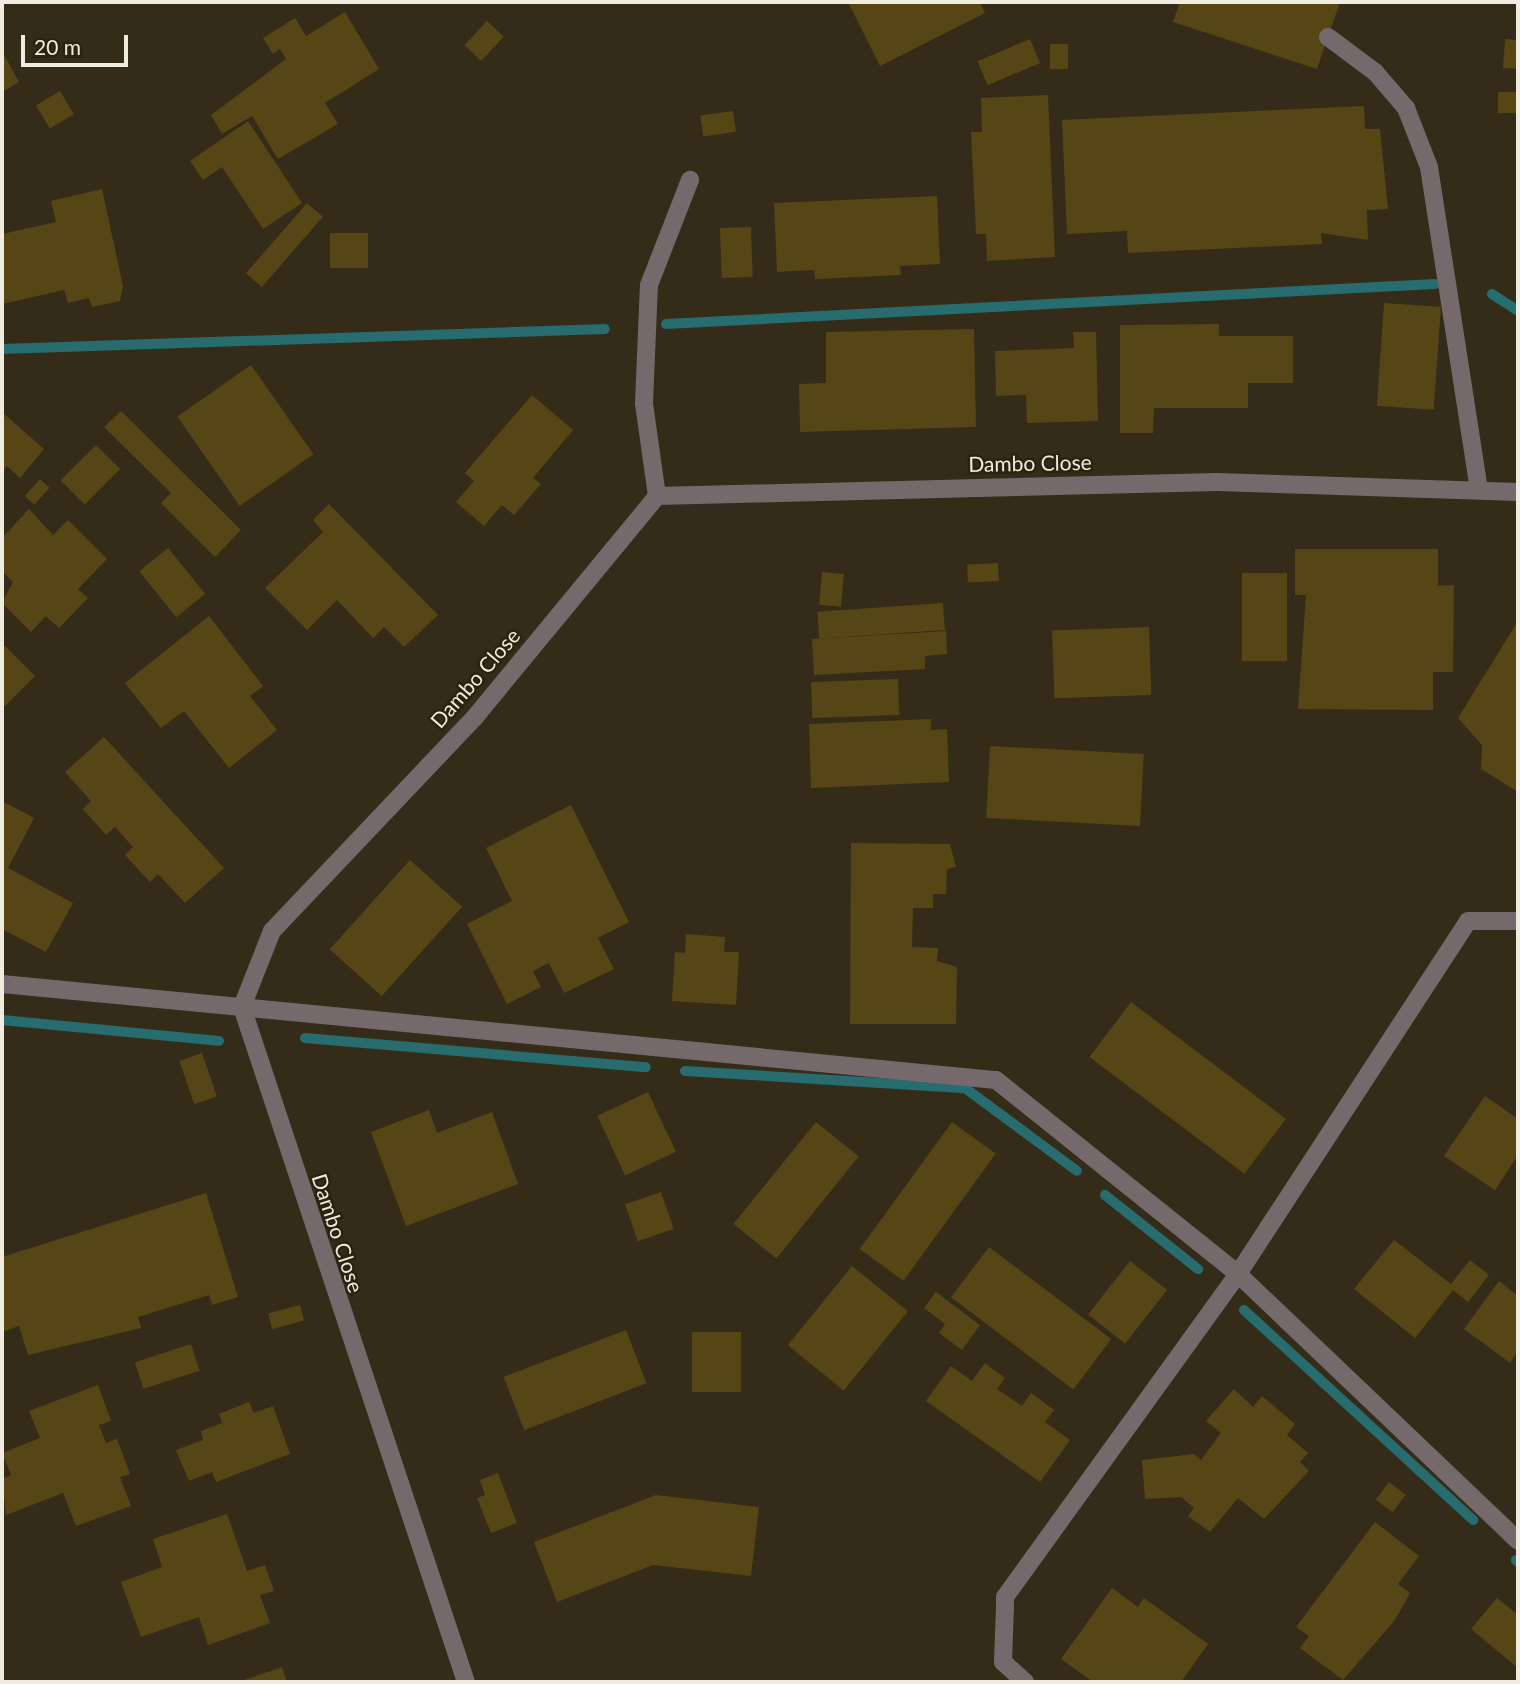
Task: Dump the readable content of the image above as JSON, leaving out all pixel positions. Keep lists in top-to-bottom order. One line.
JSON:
{"streets":{"street":["Dambo Close"]},"scale_bar":"20 m"}
